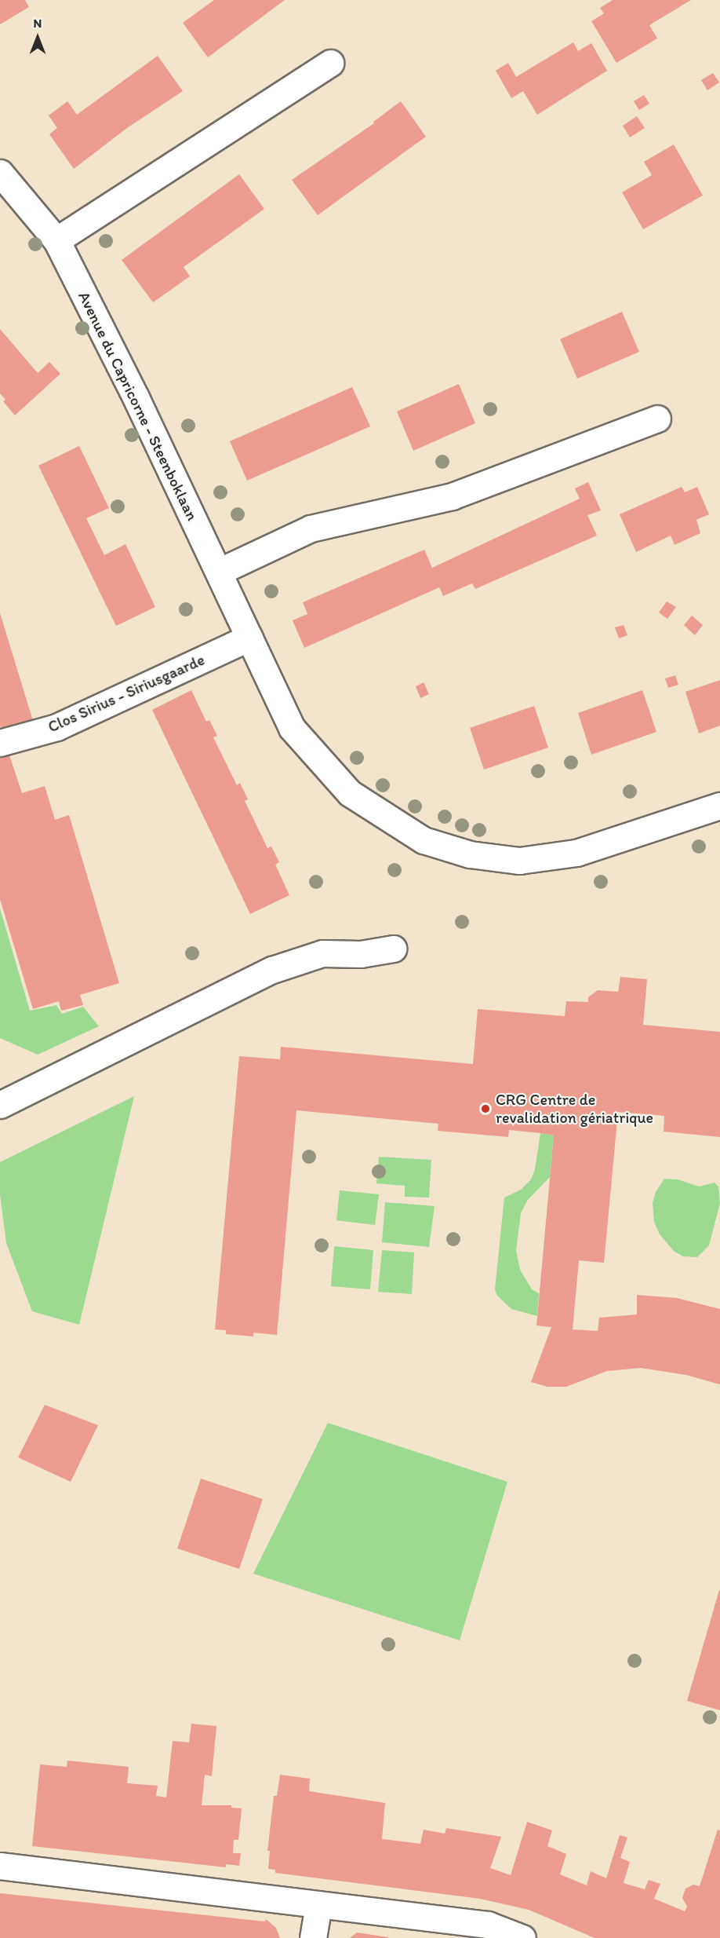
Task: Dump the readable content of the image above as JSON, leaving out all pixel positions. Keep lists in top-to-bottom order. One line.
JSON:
{"streets":{"street":["Avenue du Capricorne - Steenboklaan","Clos Sirius - Siriusgaarde"]},"crossings":[["Avenue du Capricorne - Steenboklaan","Clos Sirius - Siriusgaarde"]],"places":["CRG Centre de revalidation gériatrique"],"north":"top"}
